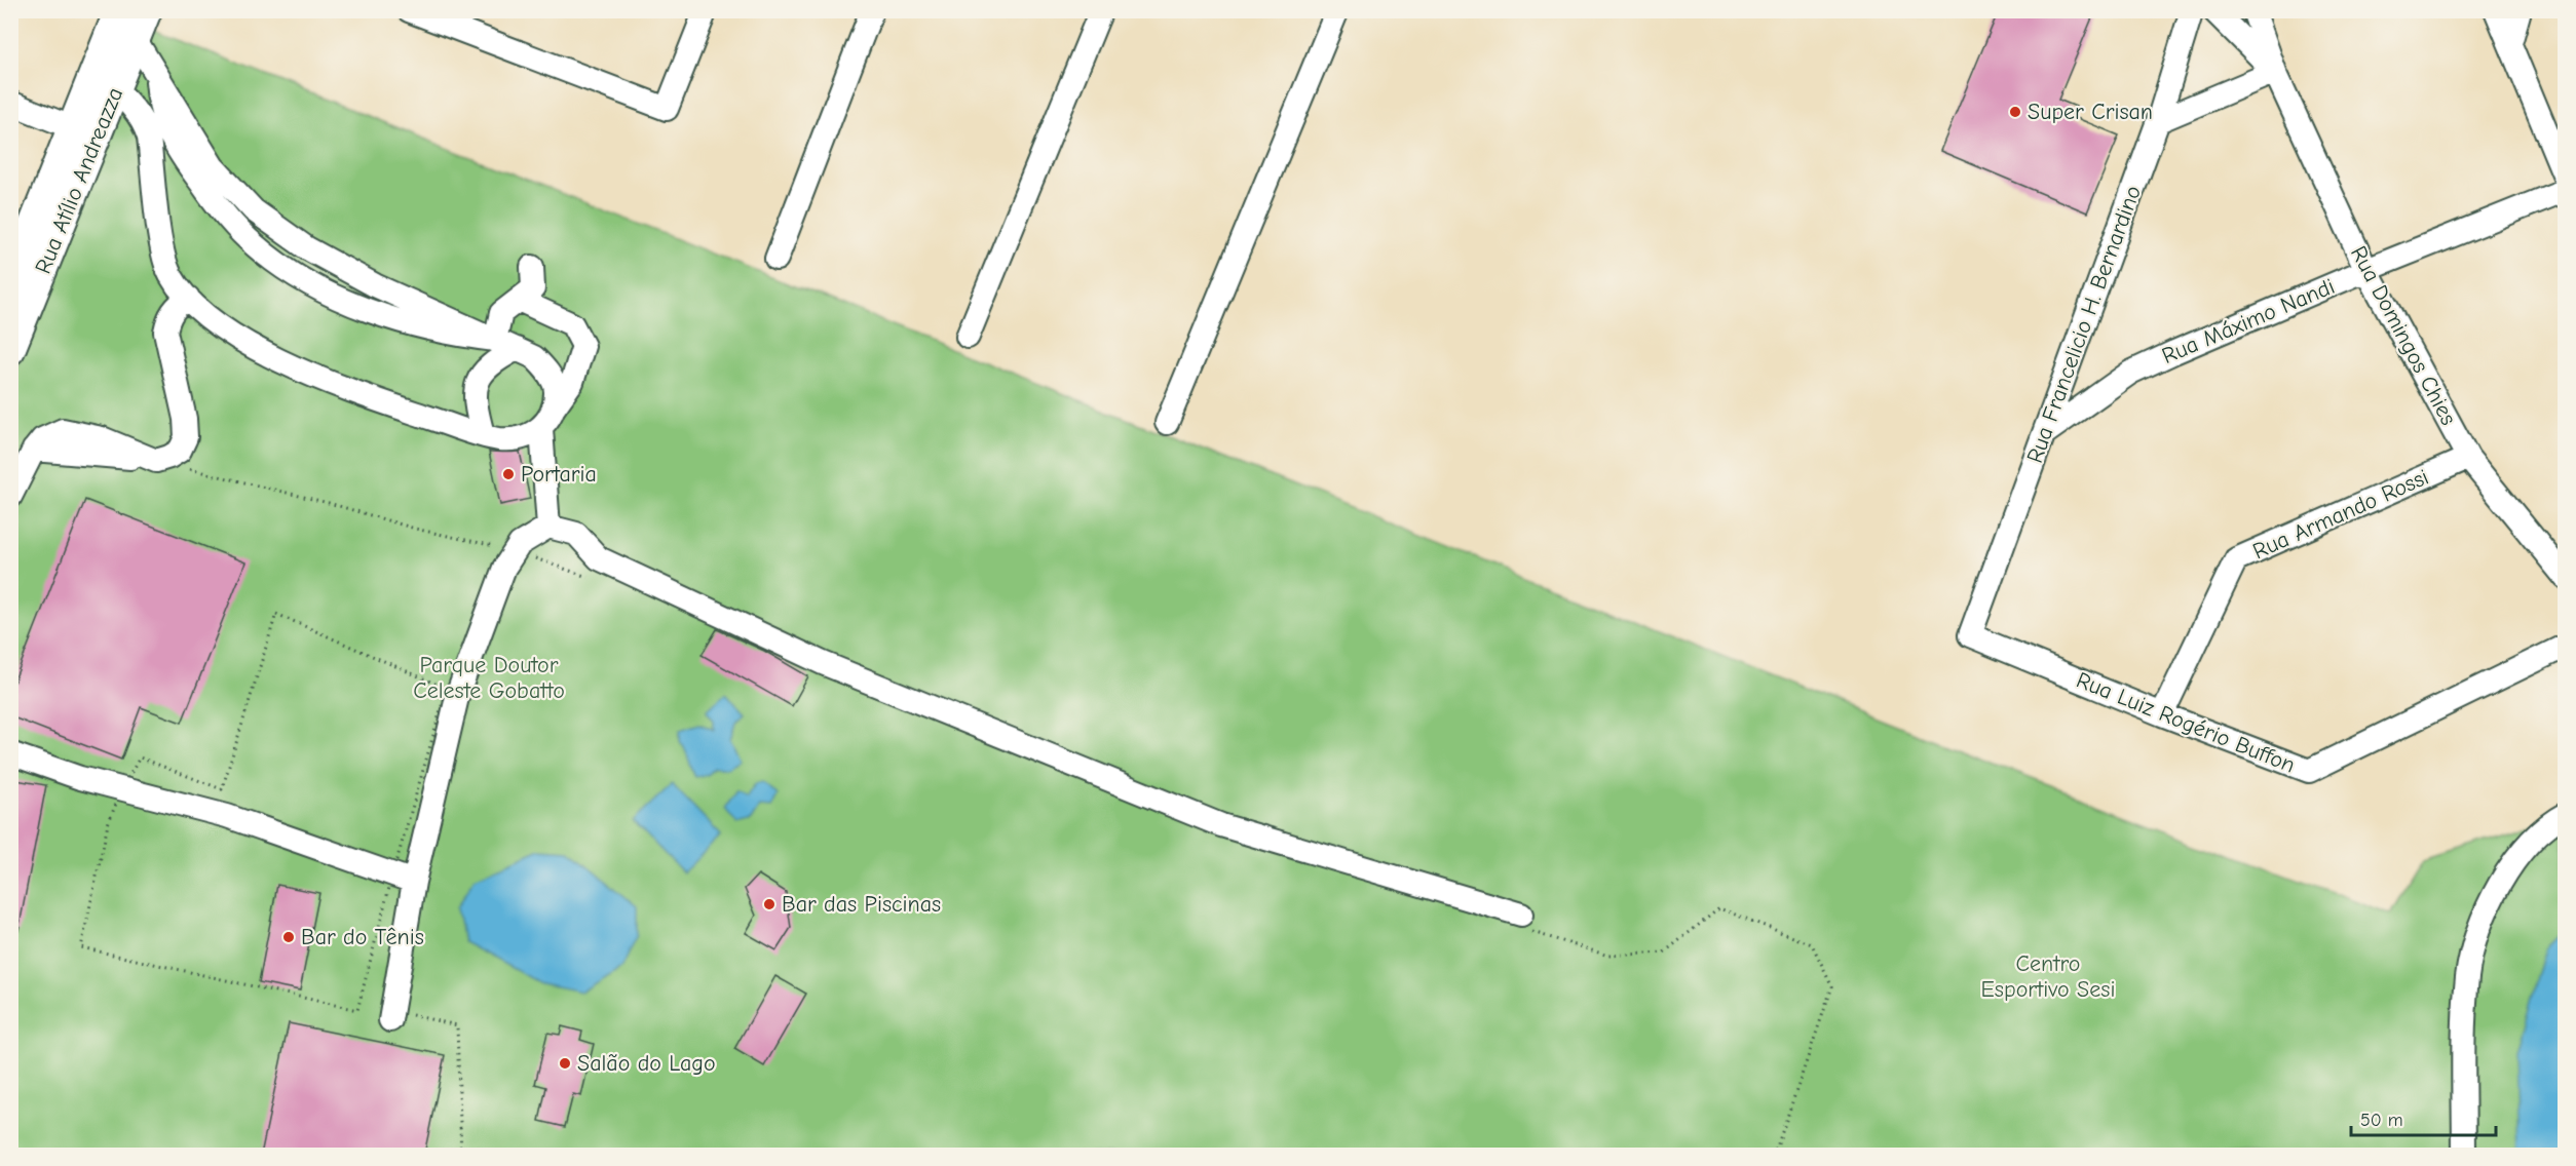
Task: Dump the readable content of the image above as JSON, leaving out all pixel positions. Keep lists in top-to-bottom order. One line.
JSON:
{"streets":{"main road":["Rua Atílio Andreazza"],"street":["Rua Máximo Nandi","Rua Francelicio H. Bernardino","Rua Domingos Chies","Rua Armando Rossi","Rua Luiz Rogério Buffon"]},"crossings":[["Rua Máximo Nandi","Rua Francelicio H. Bernardino"],["Rua Máximo Nandi","Rua Domingos Chies"],["Rua Francelicio H. Bernardino","Rua Luiz Rogério Buffon"],["Rua Domingos Chies","Rua Armando Rossi"],["Rua Armando Rossi","Rua Luiz Rogério Buffon"]],"parks":["Parque Doutor Celeste Gobatto","Centro Esportivo Sesi"],"places":["Super Crisan","Portaria","Bar das Piscinas","Bar do Tênis","Salão do Lago"],"scale_bar":"50 m"}
